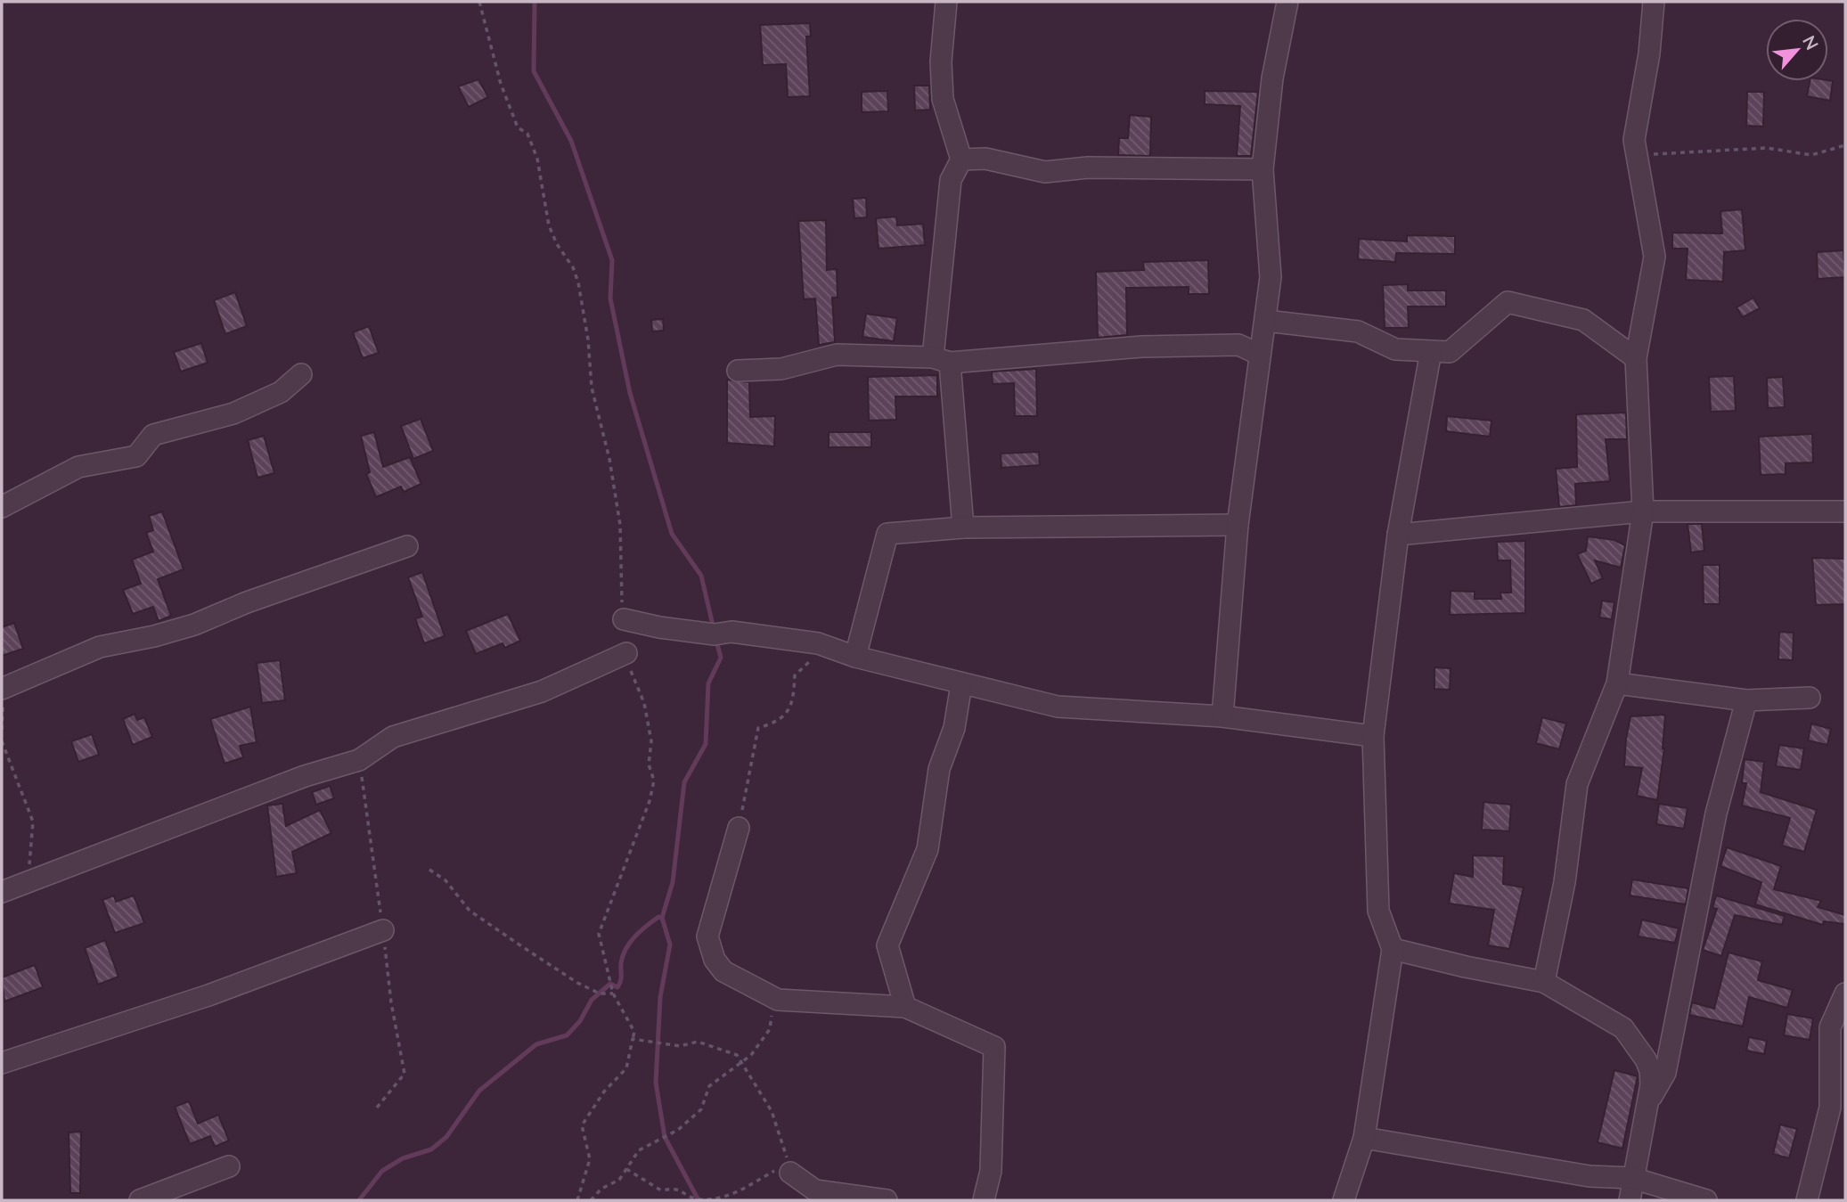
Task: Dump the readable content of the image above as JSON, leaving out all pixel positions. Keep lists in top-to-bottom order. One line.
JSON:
{"north":"top right"}
